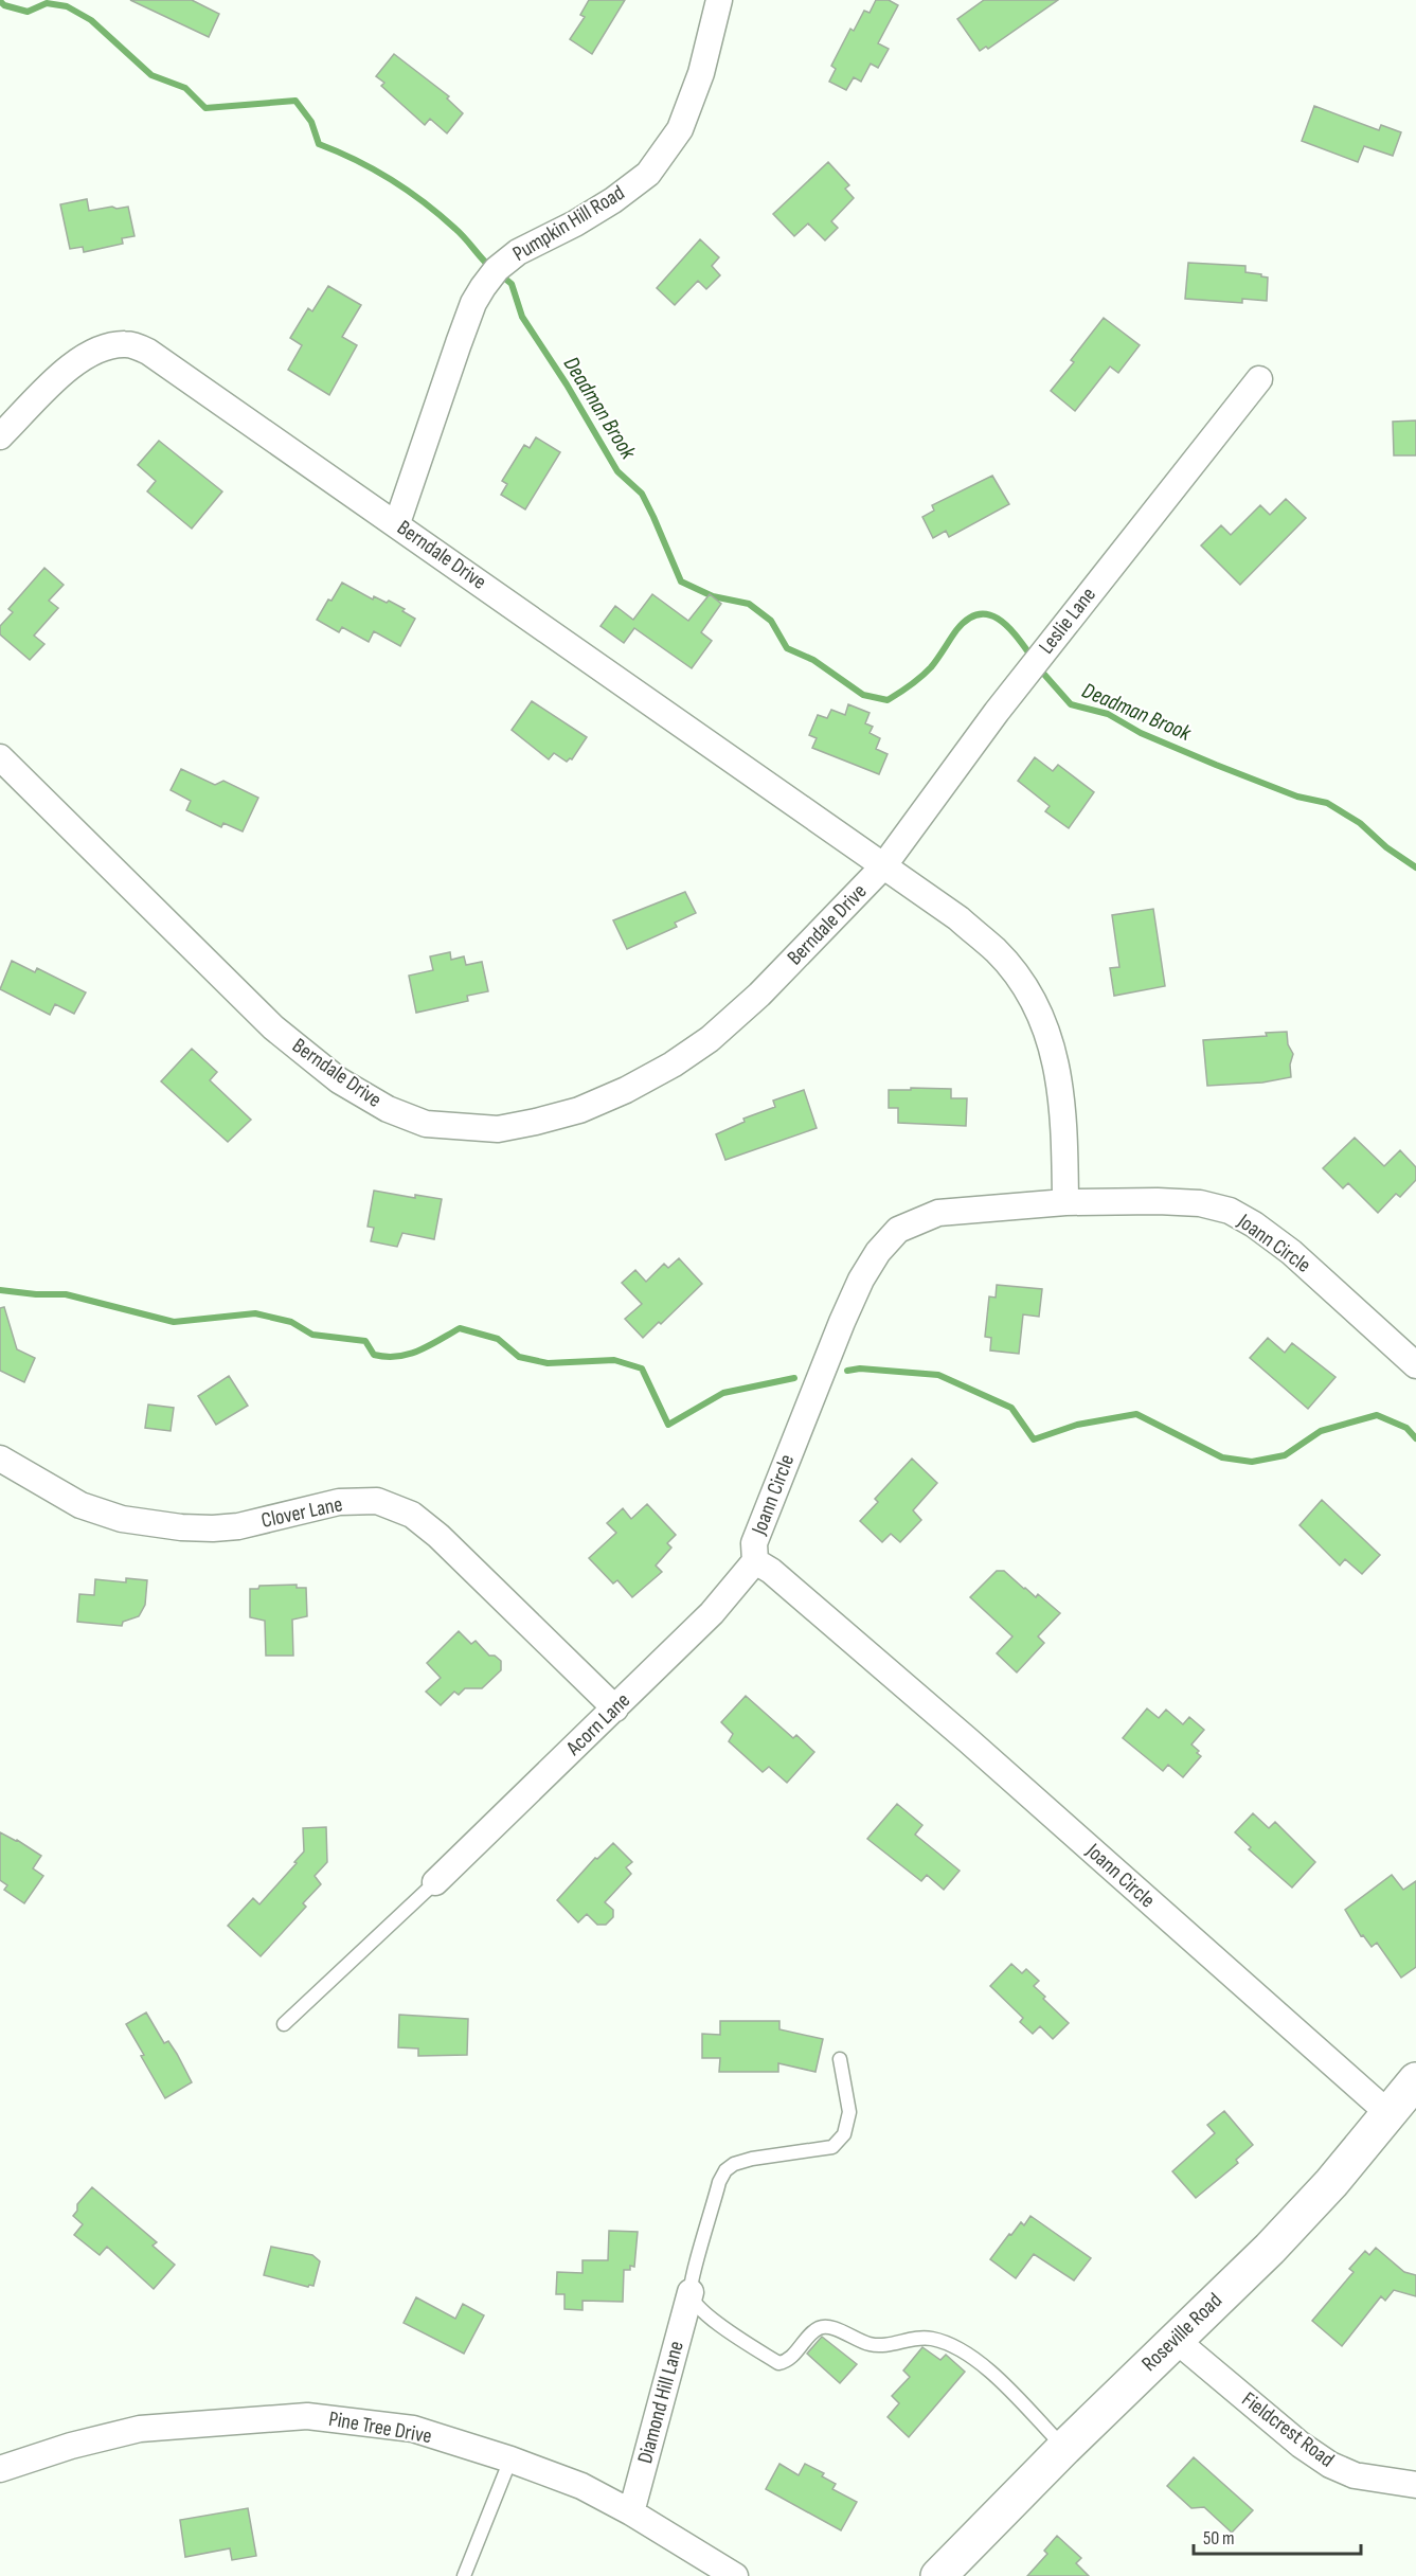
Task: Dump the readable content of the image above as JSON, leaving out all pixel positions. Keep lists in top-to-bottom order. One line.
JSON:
{"streets":{"street":["Pumpkin Hill Road","Berndale Drive","Leslie Lane","Joann Circle","Clover Lane","Acorn Lane","Roseville Road","Diamond Hill Lane","Pine Tree Drive","Fieldcrest Road"]},"crossings":[["Pumpkin Hill Road","Berndale Drive"],["Berndale Drive","Leslie Lane"],["Berndale Drive","Joann Circle"],["Joann Circle","Acorn Lane"],["Joann Circle","Roseville Road"],["Clover Lane","Acorn Lane"],["Roseville Road","Fieldcrest Road"],["Diamond Hill Lane","Pine Tree Drive"]],"water":["Deadman Brook"],"scale_bar":"50 m"}
